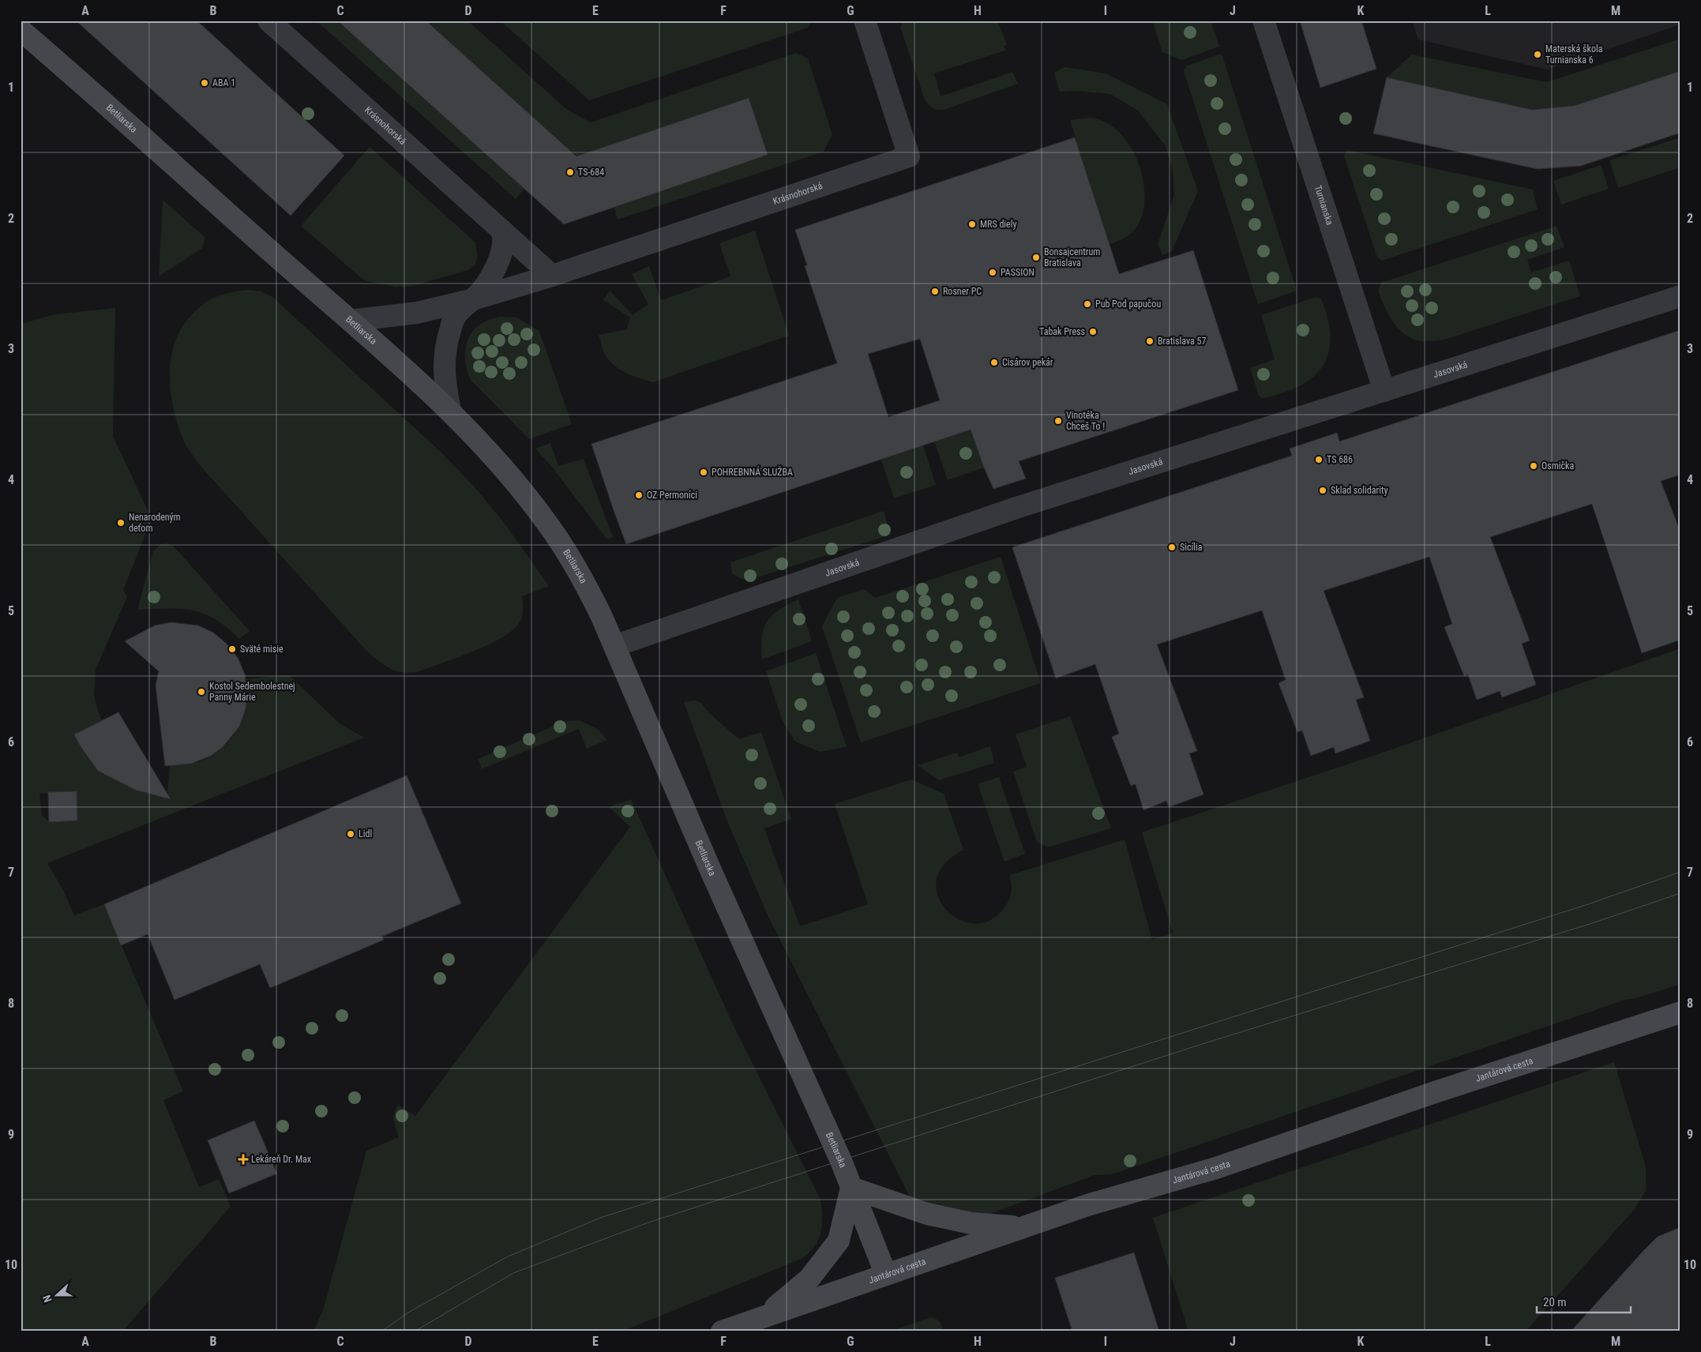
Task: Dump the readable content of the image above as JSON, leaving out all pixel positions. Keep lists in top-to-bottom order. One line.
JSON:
{"streets":{"street":["Betliarska","Krásnohorská","Turnianska","Jasovská","Jantárová cesta"]},"crossings":[["Betliarska","Krásnohorská"],["Betliarska","Jasovská"],["Betliarska","Jantárová cesta"],["Turnianska","Jasovská"]],"places":{"other":["Materská škola Turnianska 6","ABA 1","TS-684","MRS diely","Bonsajcentrum Bratislava","PASSION","Rosner PC","Pub Pod papučou","Tabak Press","Bratislava 57","Cisárov pekár","Vinotéka Chceš To !","TS 686","Osmička","POHREBNNÁ SLUŽBA","Sklad solidarity","OZ Permoníci","Nenarodeným deťom","Sicília","Sväté misie","Kostol Sedembolestnej Panny Márie","Lidl"],"health":["Lekáreň Dr. Max"]},"scale_bar":"20 m","north":"left","grid":{"columns":["A","B","C","D","E","F","G","H","I","J","K","L","M"],"rows":["1","2","3","4","5","6","7","8","9","10"]}}
